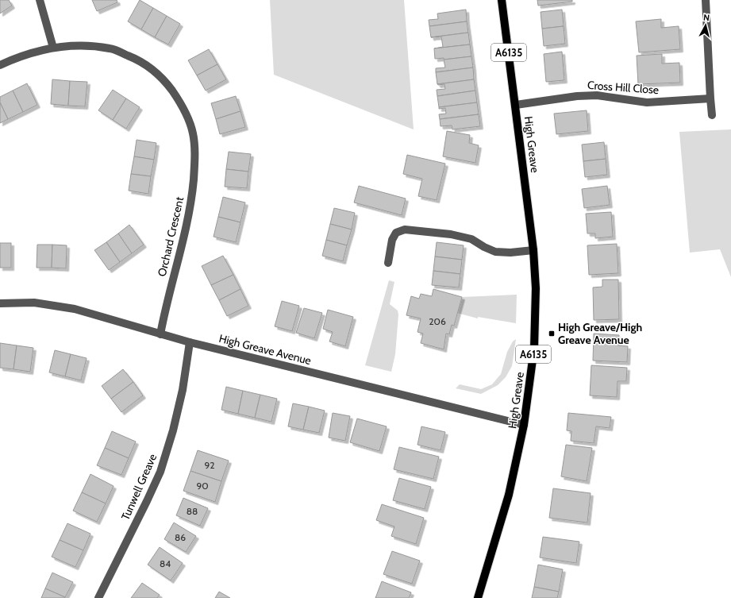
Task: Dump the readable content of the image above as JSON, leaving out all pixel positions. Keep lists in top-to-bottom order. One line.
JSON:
{"streets":{"main road":["A6135","High Greave"],"street":["Cross Hill Close","Orchard Crescent","High Greave Avenue","Tunwell Greave"]},"crossings":[["A6135","Cross Hill Close"],["A6135","High Greave"],["Cross Hill Close","High Greave"],["High Greave","High Greave Avenue"],["Orchard Crescent","High Greave Avenue"],["High Greave Avenue","Tunwell Greave"]],"places":{"transit":["High Greave/High Greave Avenue"]},"house_numbers":["206","92","90","88","86","84"],"north":"top"}
